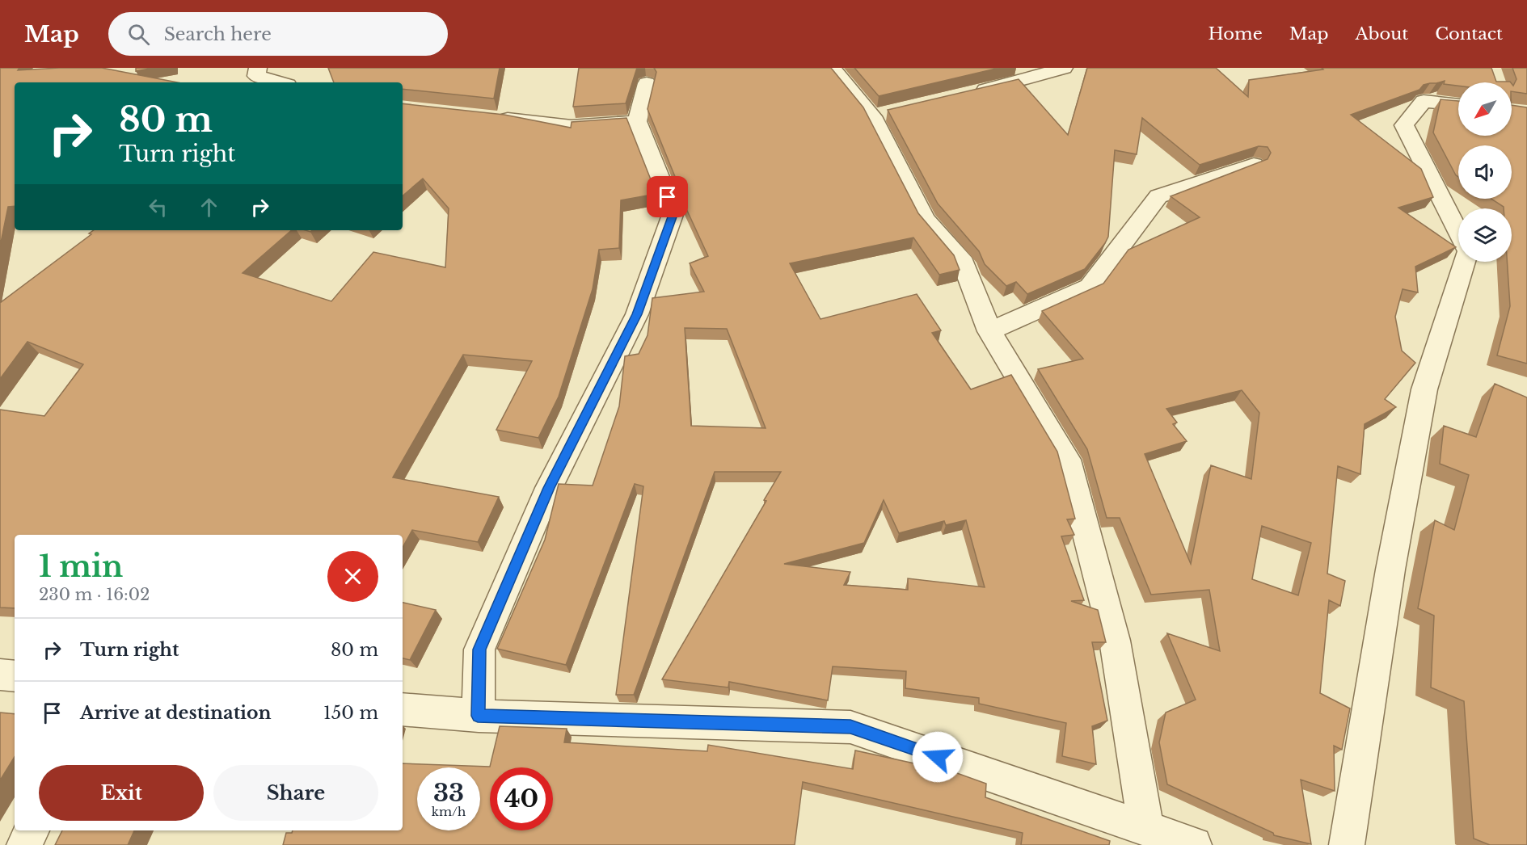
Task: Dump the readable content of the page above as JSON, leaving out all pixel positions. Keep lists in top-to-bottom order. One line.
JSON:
{"north":"bottom left","page":{"header":"Map","search":"Search here","nav":["Home","Map","About","Contact"],"turn":["80 m","Turn right"],"heading":["1 min","230 m · 16:02"],"list":[{"name":"Turn right","value":"80 m"},{"name":"Arrive at destination","value":"150 m"}],"buttons":["Exit","Share"],"speed":"33 km/h","limit":"40"}}
